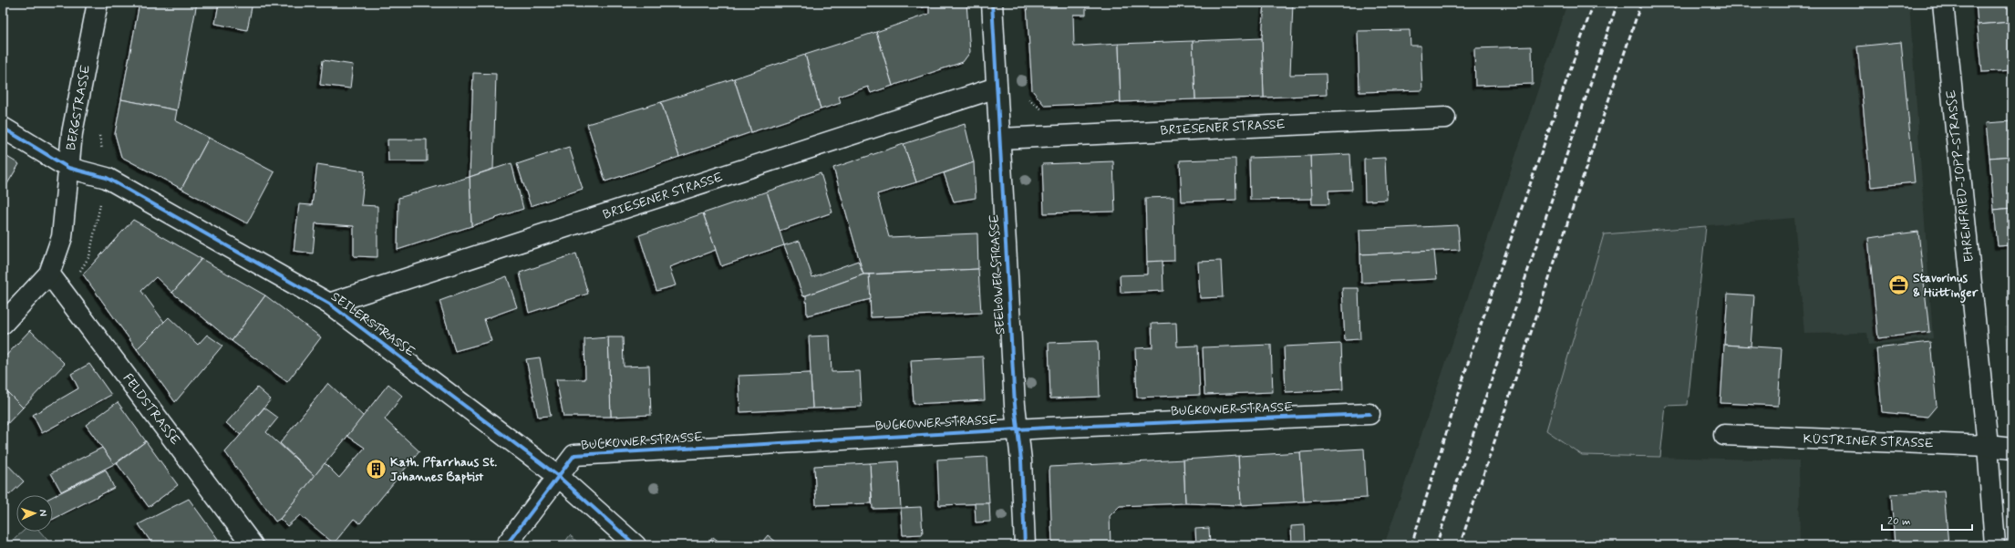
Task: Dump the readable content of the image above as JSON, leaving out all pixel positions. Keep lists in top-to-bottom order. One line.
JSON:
{"streets":{"street":["BERGSTRASSE","BRIESENER STRASSE","EHRENFRIED-JOPP-STRASSE","SEELOWER STRASSE","SEILERSTRASSE","FELDSTRASSE","BUCKOWER STRASSE","KÜSTRINER STRASSE"]},"crossings":[["BERGSTRASSE","SEILERSTRASSE"],["BERGSTRASSE","FELDSTRASSE"],["BRIESENER STRASSE","SEELOWER STRASSE"],["BRIESENER STRASSE","SEILERSTRASSE"],["EHRENFRIED-JOPP-STRASSE","KÜSTRINER STRASSE"],["SEELOWER STRASSE","BUCKOWER STRASSE"],["SEILERSTRASSE","BUCKOWER STRASSE"]],"places":{"office":["Stavorinus & Hüttinger"],"building":["Kath. Pfarrhaus St. Johannes Baptist"]},"scale_bar":"20 m","north":"right"}
